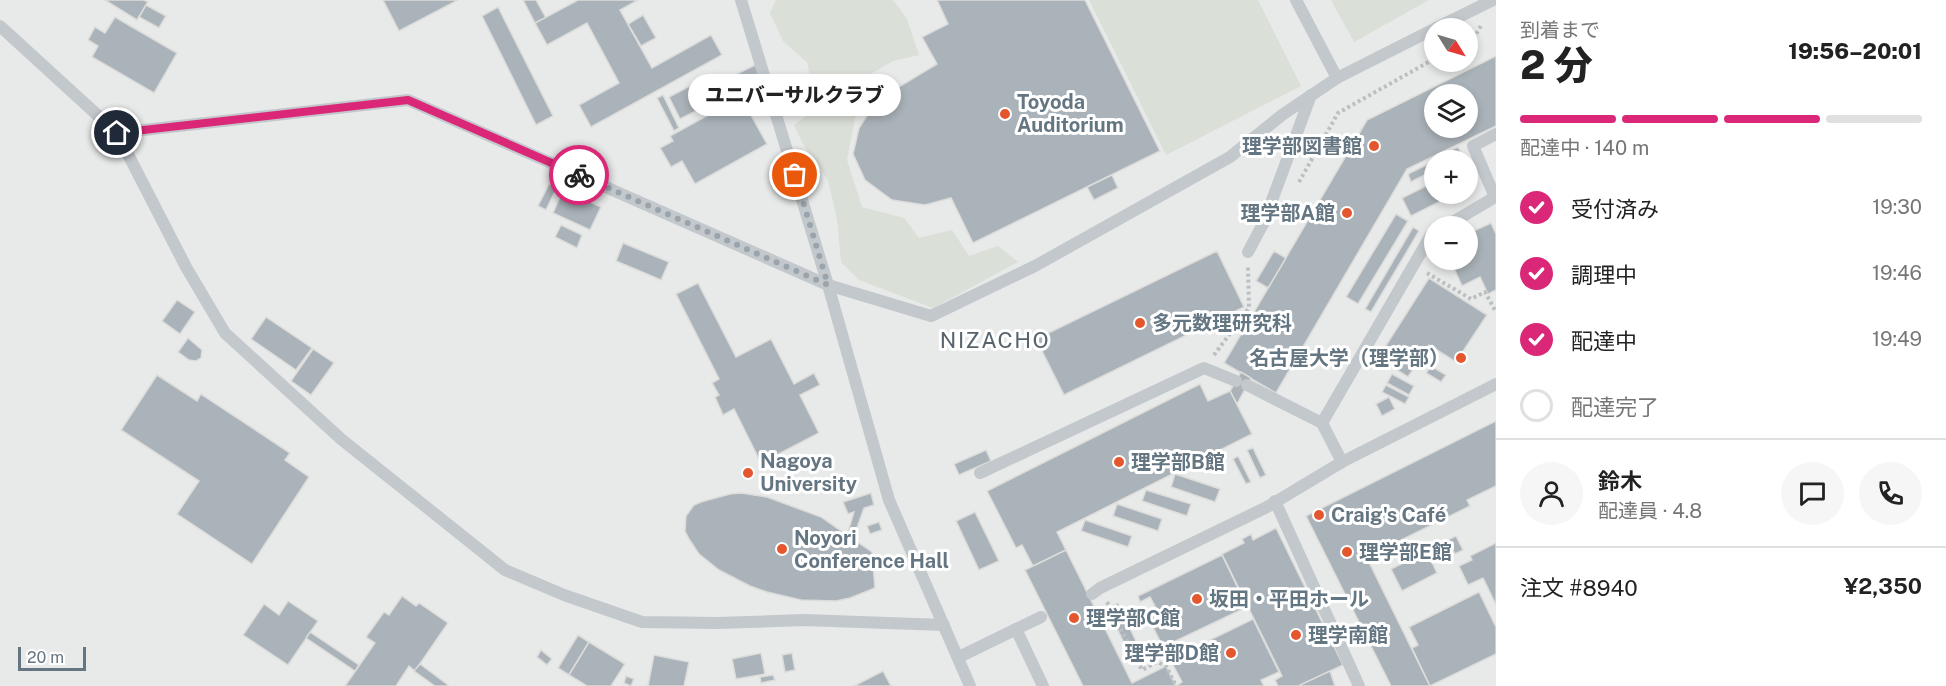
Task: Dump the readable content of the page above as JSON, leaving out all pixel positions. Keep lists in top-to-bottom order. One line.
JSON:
{"districts":["NIZACHO"],"places":["Toyoda Auditorium","理学部図書館","ユニバーサルクラブ","理学部A館","多元数理研究科","名古屋大学（理学部）","理学部B館","Nagoya University","Craig's Café","Noyori Conference Hall","理学部E館","坂田・平田ホール","理学部C館","理学南館","理学部D館"],"scale_bar":"20 m","north":"bottom right","page":{"heading":["2 分","到着まで","19:56–20:01"],"panel":["鈴木","配達員 · 4.8","注文 #8940","¥2,350"],"map_buttons":["+","−"],"bubble":"ユニバーサルクラブ","bar":"配達中 · 140 m","list":[["受付済み","19:30"],["調理中","19:46"],["配達中","19:49"],"配達完了"],"scale":"20 m"}}
